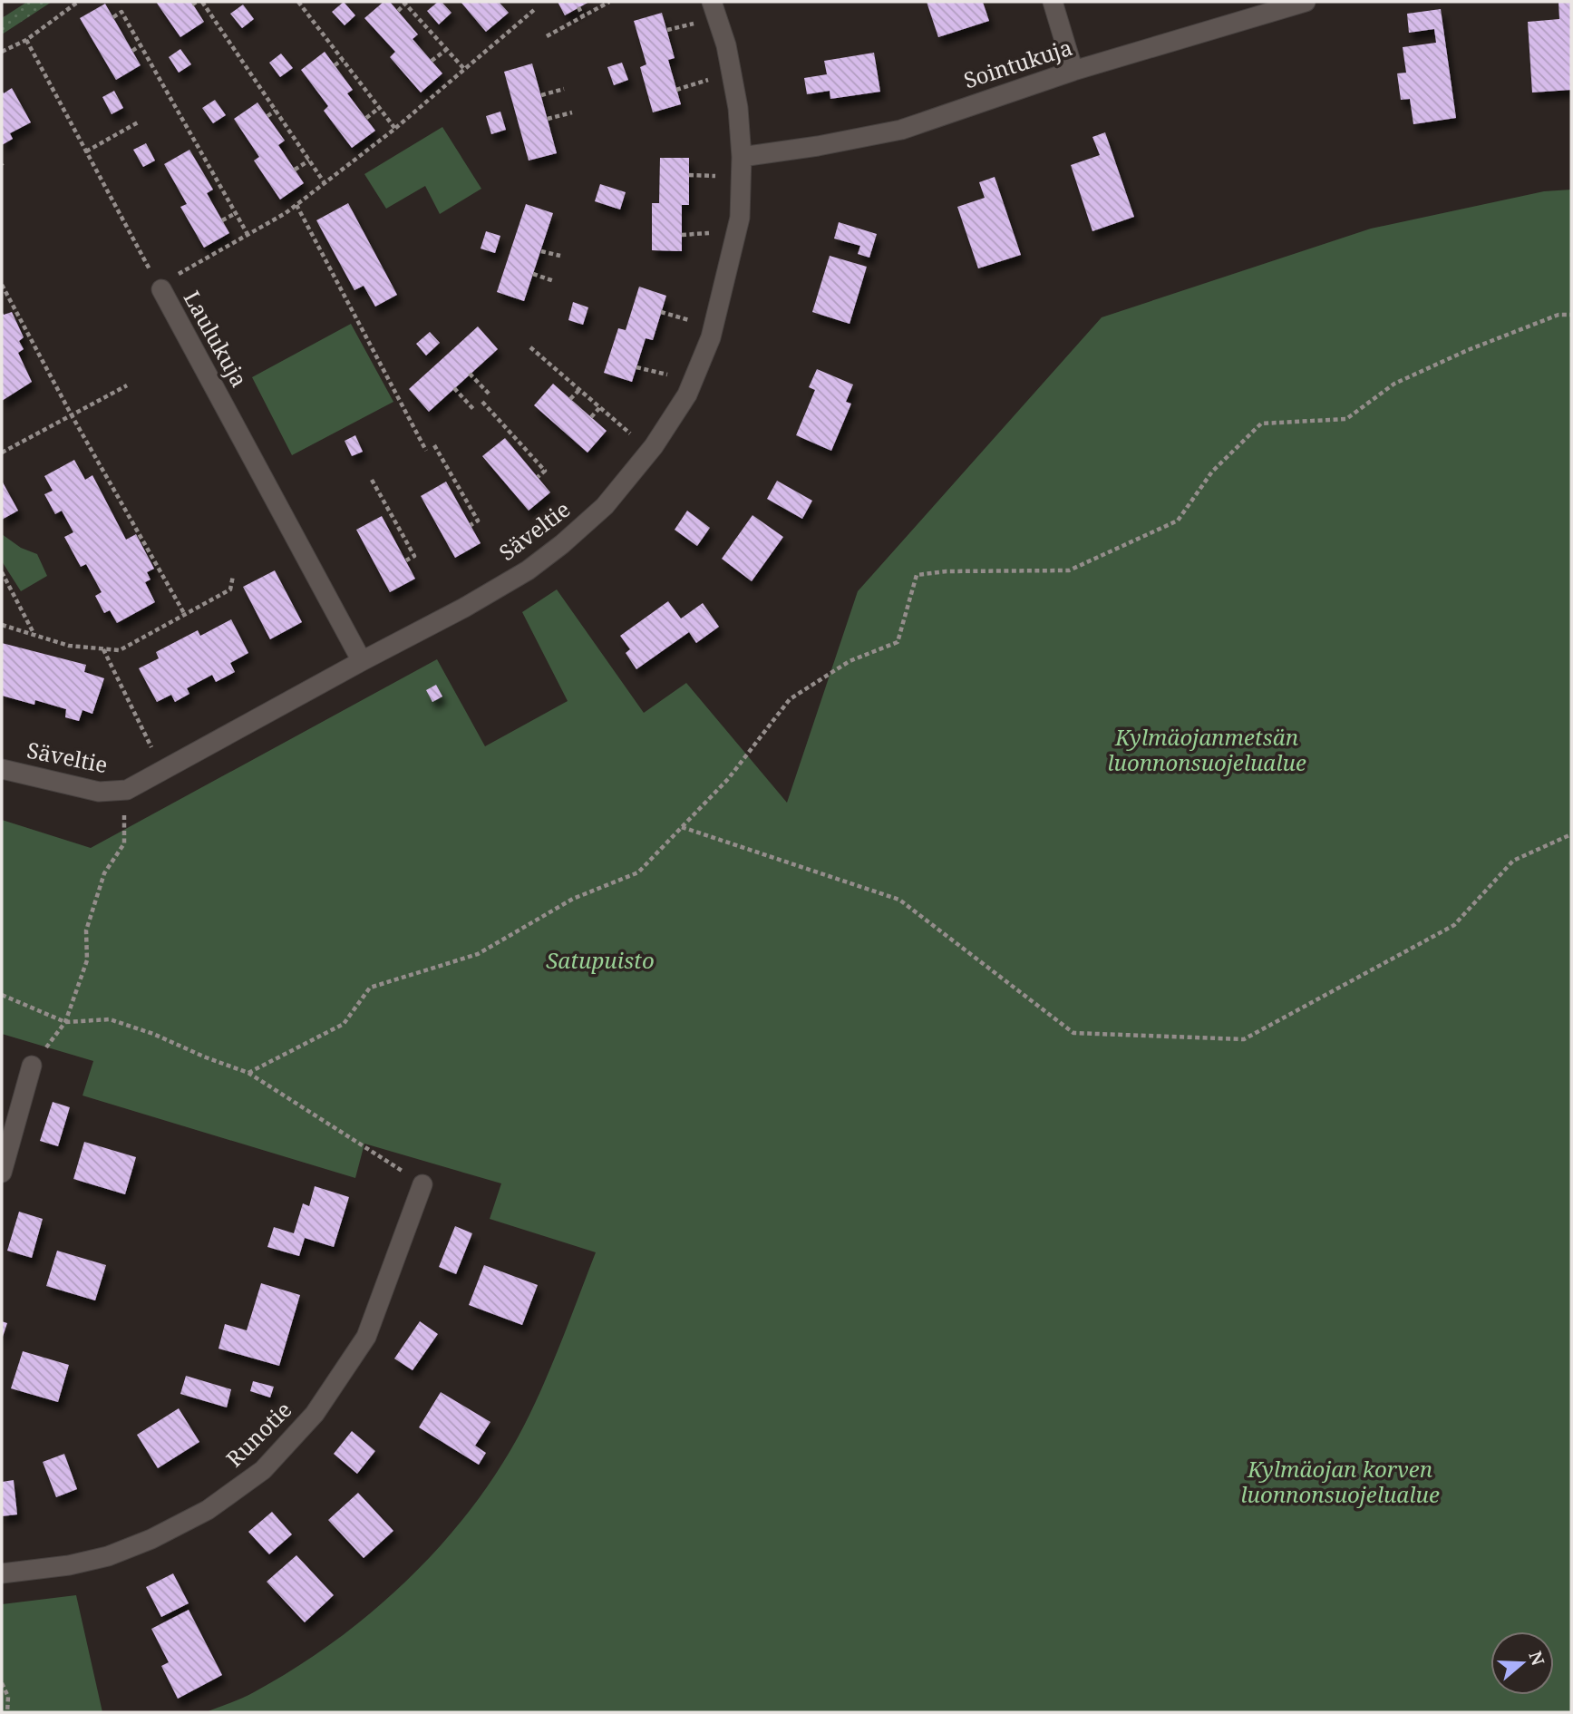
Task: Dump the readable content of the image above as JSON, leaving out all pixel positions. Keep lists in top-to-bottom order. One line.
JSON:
{"streets":{"street":["Sointukuja","Laulukuja","Säveltie","Runotie"]},"crossings":[["Sointukuja","Säveltie"],["Laulukuja","Säveltie"]],"parks":["Kylmäojanmetsän luonnonsuojelualue","Satupuisto","Kylmäojan korven luonnonsuojelualue"],"north":"right"}
